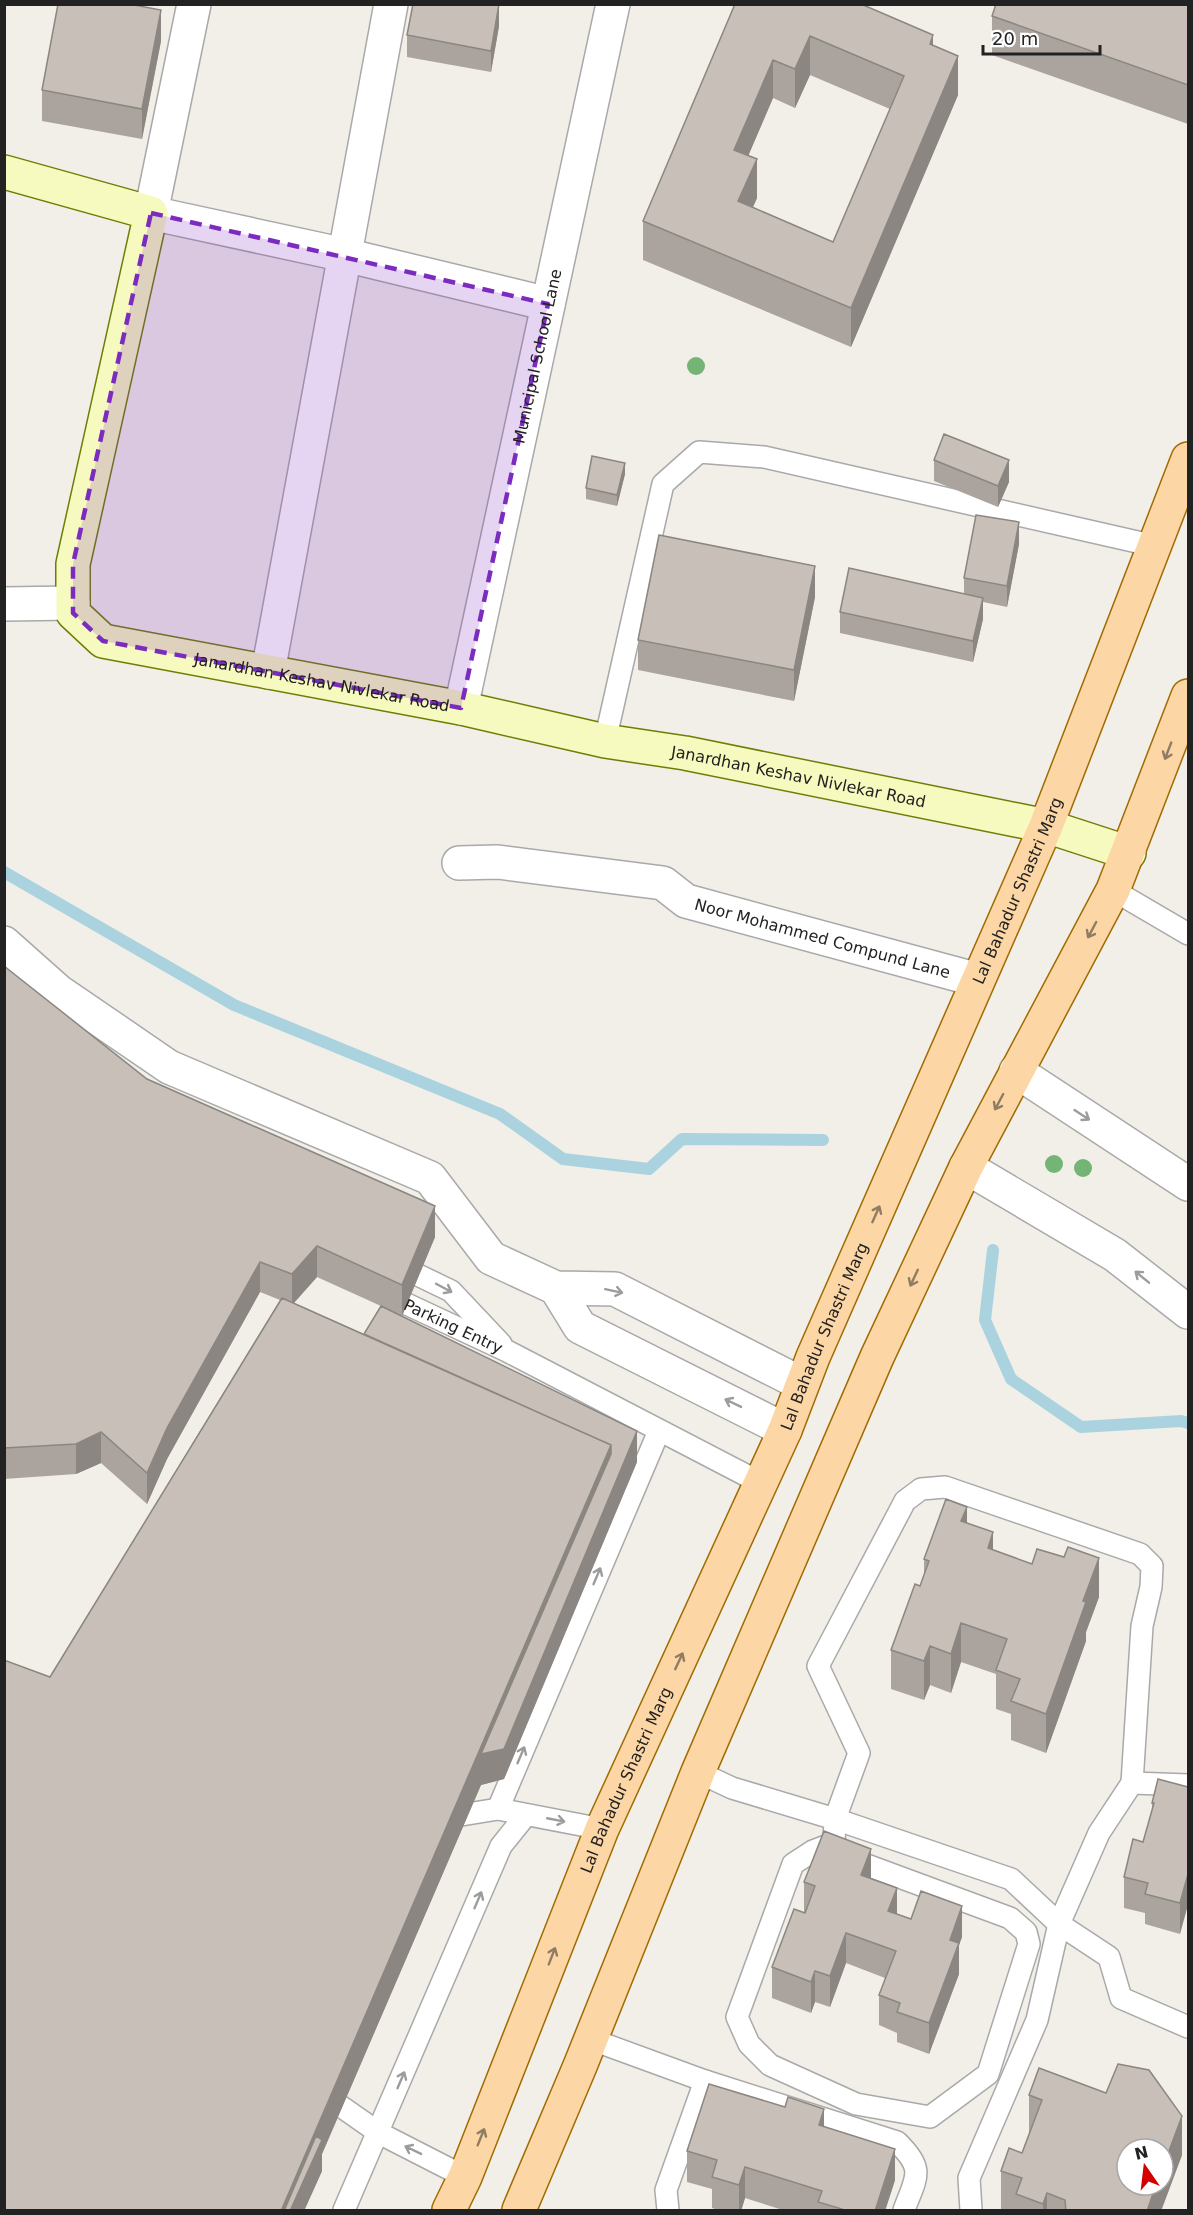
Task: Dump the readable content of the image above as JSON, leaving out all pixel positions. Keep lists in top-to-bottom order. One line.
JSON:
{"streets":{"main road":["Lal Bahadur Shastri Marg"],"street":["Municipal School Lane","Janardhan Keshav Nivlekar Road","Noor Mohammed Compund Lane"],"lane":["Parking Entry"]},"crossings":[["Municipal School Lane","Janardhan Keshav Nivlekar Road"],["Janardhan Keshav Nivlekar Road","Lal Bahadur Shastri Marg"],["Lal Bahadur Shastri Marg","Noor Mohammed Compund Lane"],["Lal Bahadur Shastri Marg","Parking Entry"]],"scale_bar":"20 m","north":"top"}
